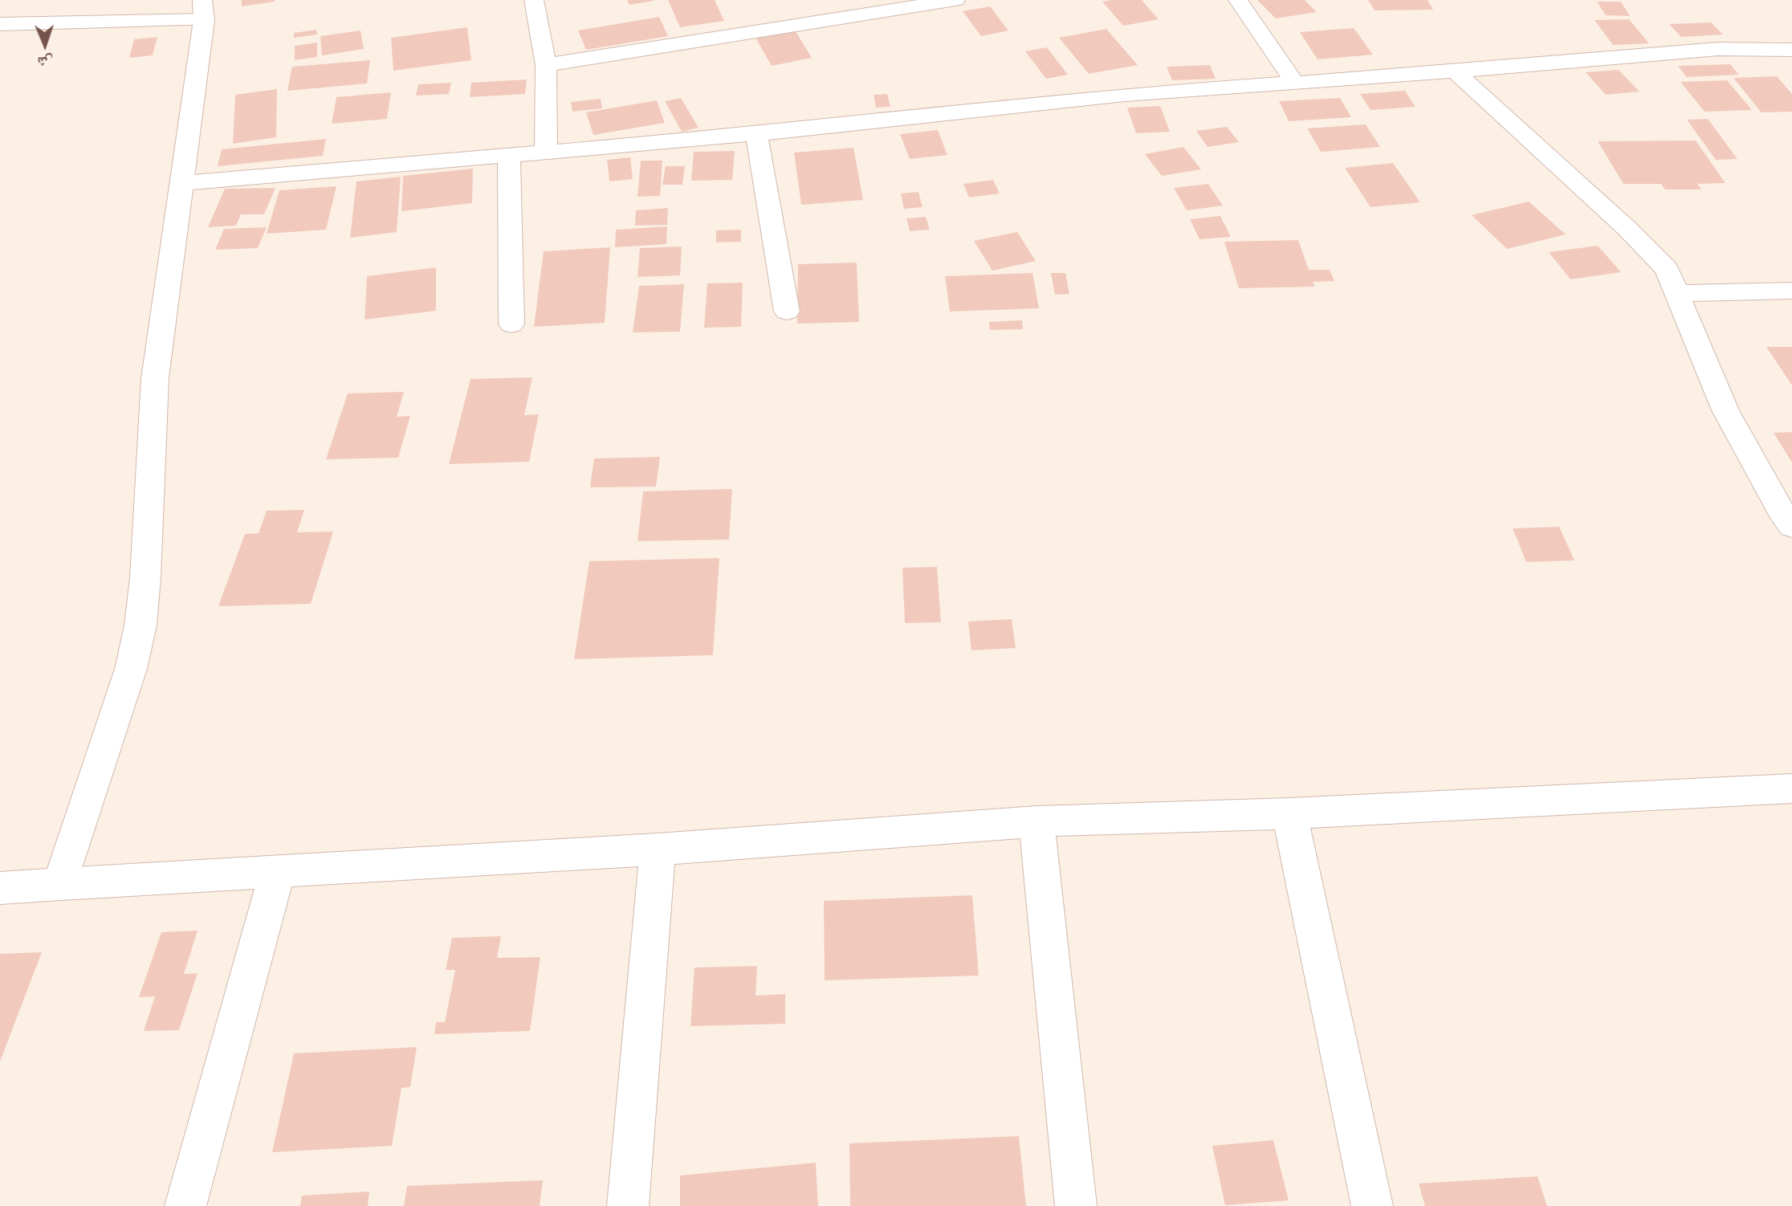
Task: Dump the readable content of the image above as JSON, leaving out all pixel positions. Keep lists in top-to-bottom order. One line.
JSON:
{"north":"bottom"}
